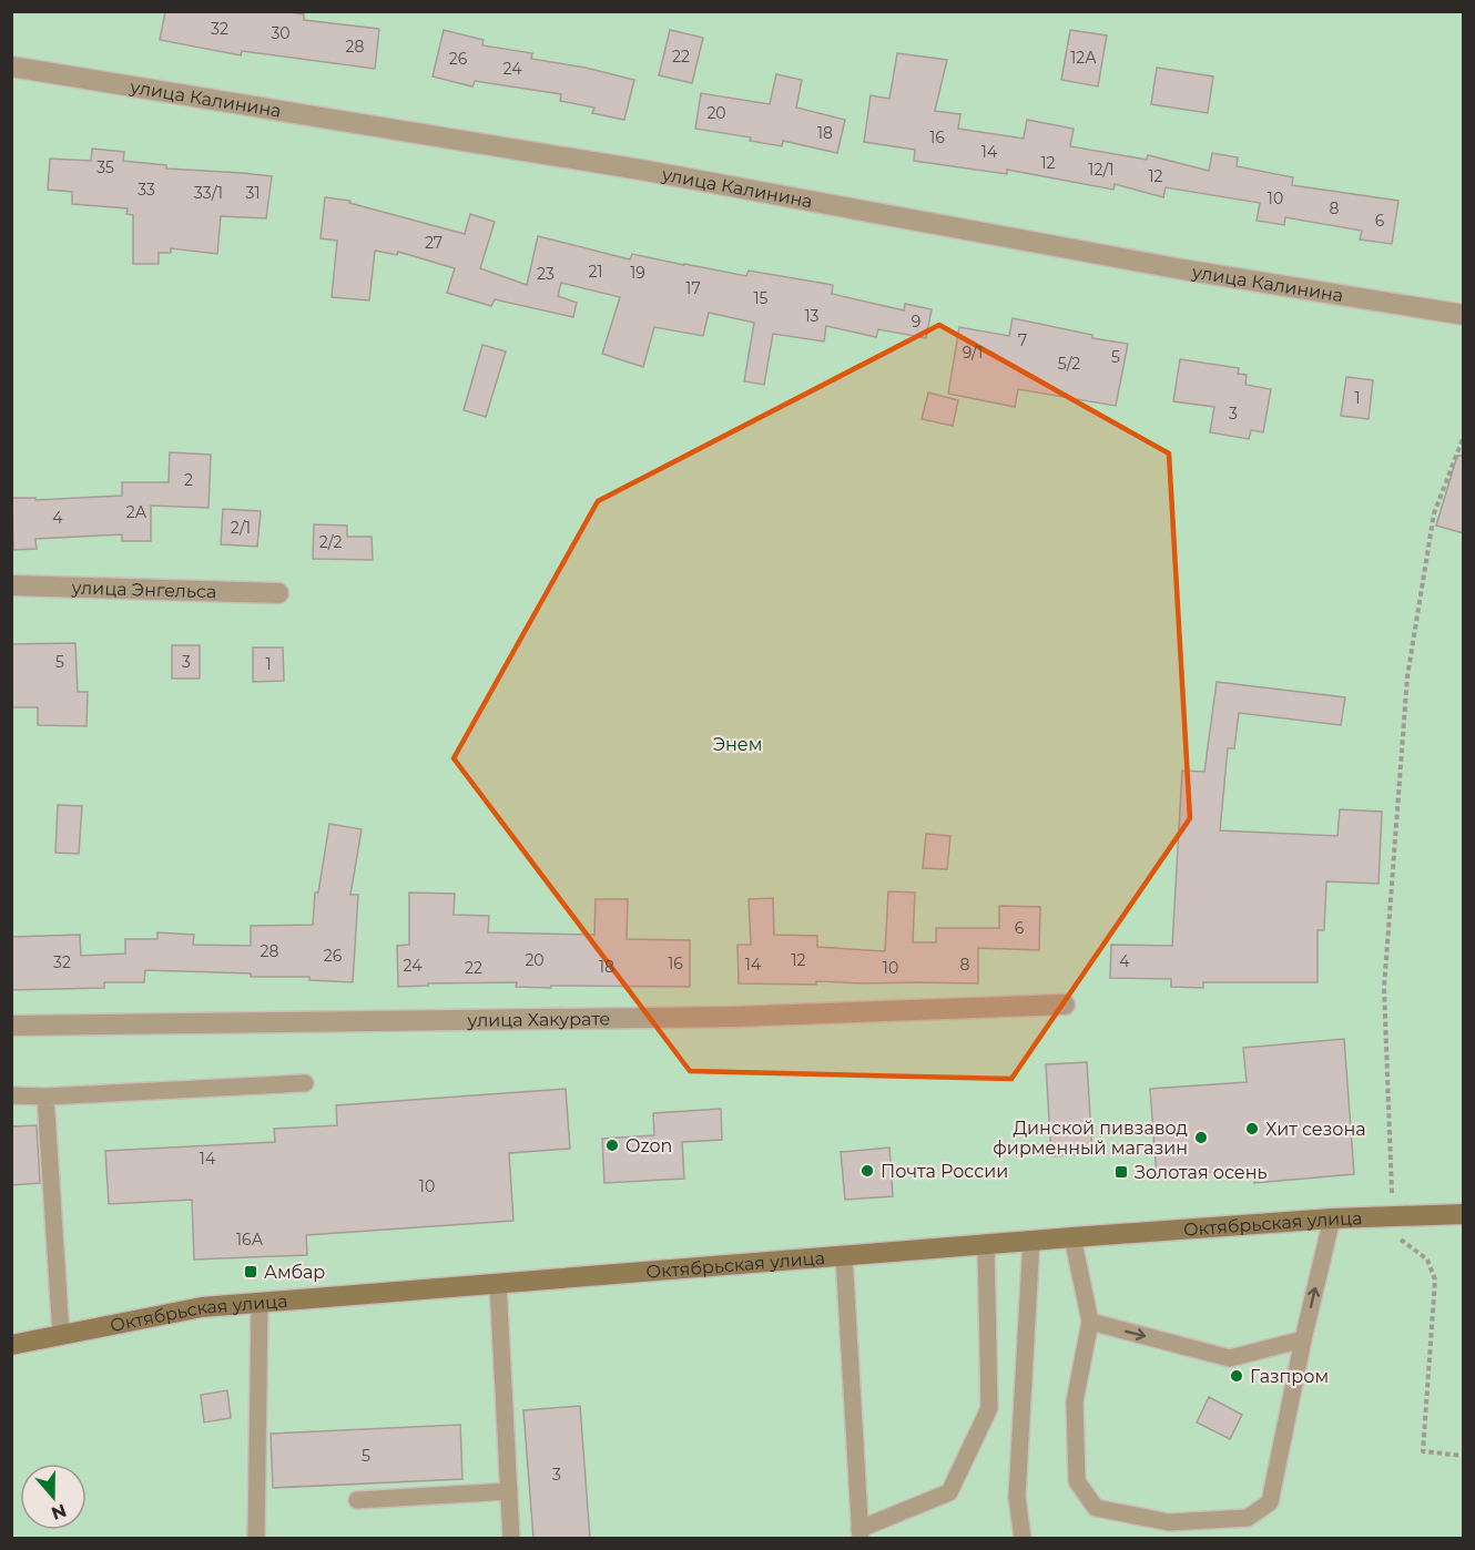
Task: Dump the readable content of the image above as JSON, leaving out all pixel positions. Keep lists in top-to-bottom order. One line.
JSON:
{"streets":{"main road":["Октябрьская улица"],"street":["улица Калинина","улица Энгельса","улица Хакурате"]},"parks":["Энем"],"places":{"other":["Хит сезона","Динской пивзавод фирменный магазин","Ozon","Почта России","Газпром"],"transit":["Золотая осень","Амбар"]},"house_numbers":["32","30","28","22","12А","26","24","20","18","16","14","12","35","12/1","12","33","33/1","31","10","8","6","27","21","19","23","17","15","13","9","7","9/1","5","5/2","1","3","2","2А","4","2/1","2/2","5","3","1","6","28","26","20","12","4","32","16","14","8","24","18","22","10","14","10","16А","5","3"],"north":"bottom"}
